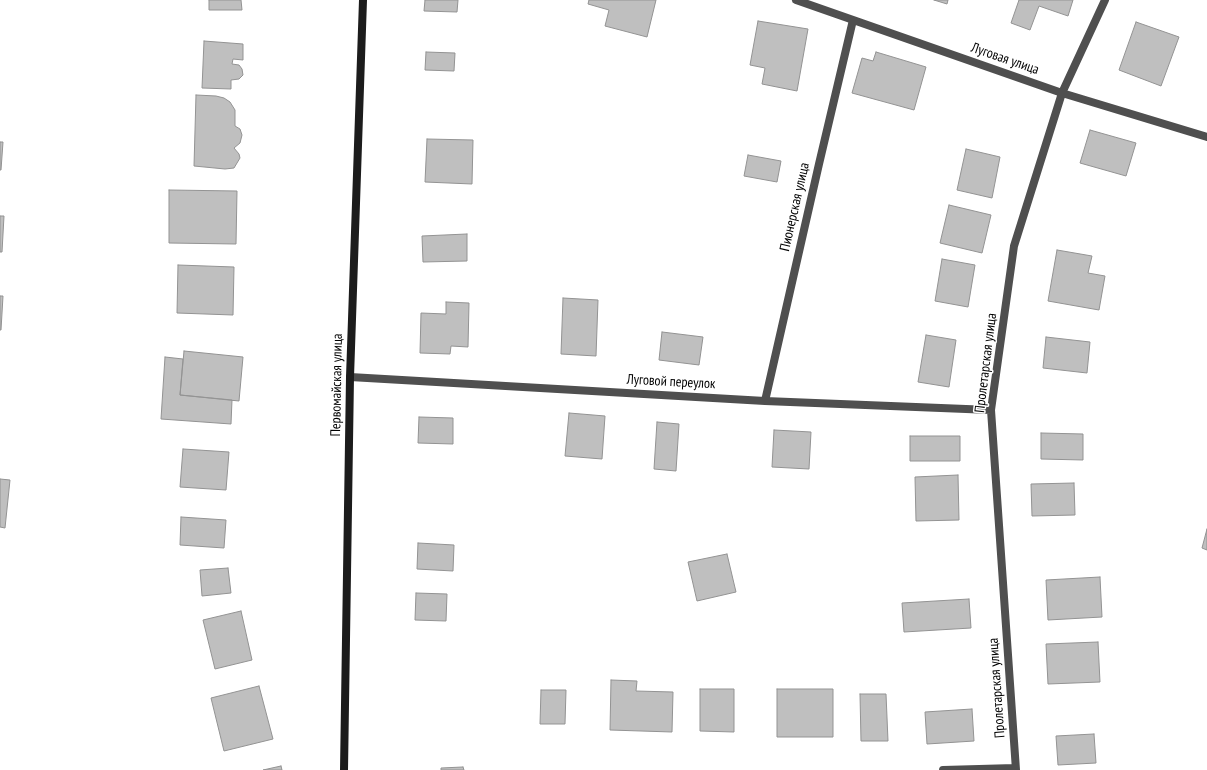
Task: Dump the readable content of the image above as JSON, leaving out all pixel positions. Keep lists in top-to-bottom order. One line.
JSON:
{"streets":{"main road":["Первомайская улица"],"street":["Луговая улица","Пионерская улица","Пролетарская улица","Луговой переулок"]},"crossings":[["Луговая улица","Пионерская улица"],["Луговая улица","Пролетарская улица"],["Пионерская улица","Луговой переулок"],["Пролетарская улица","Луговой переулок"],["Луговой переулок","Первомайская улица"]]}
